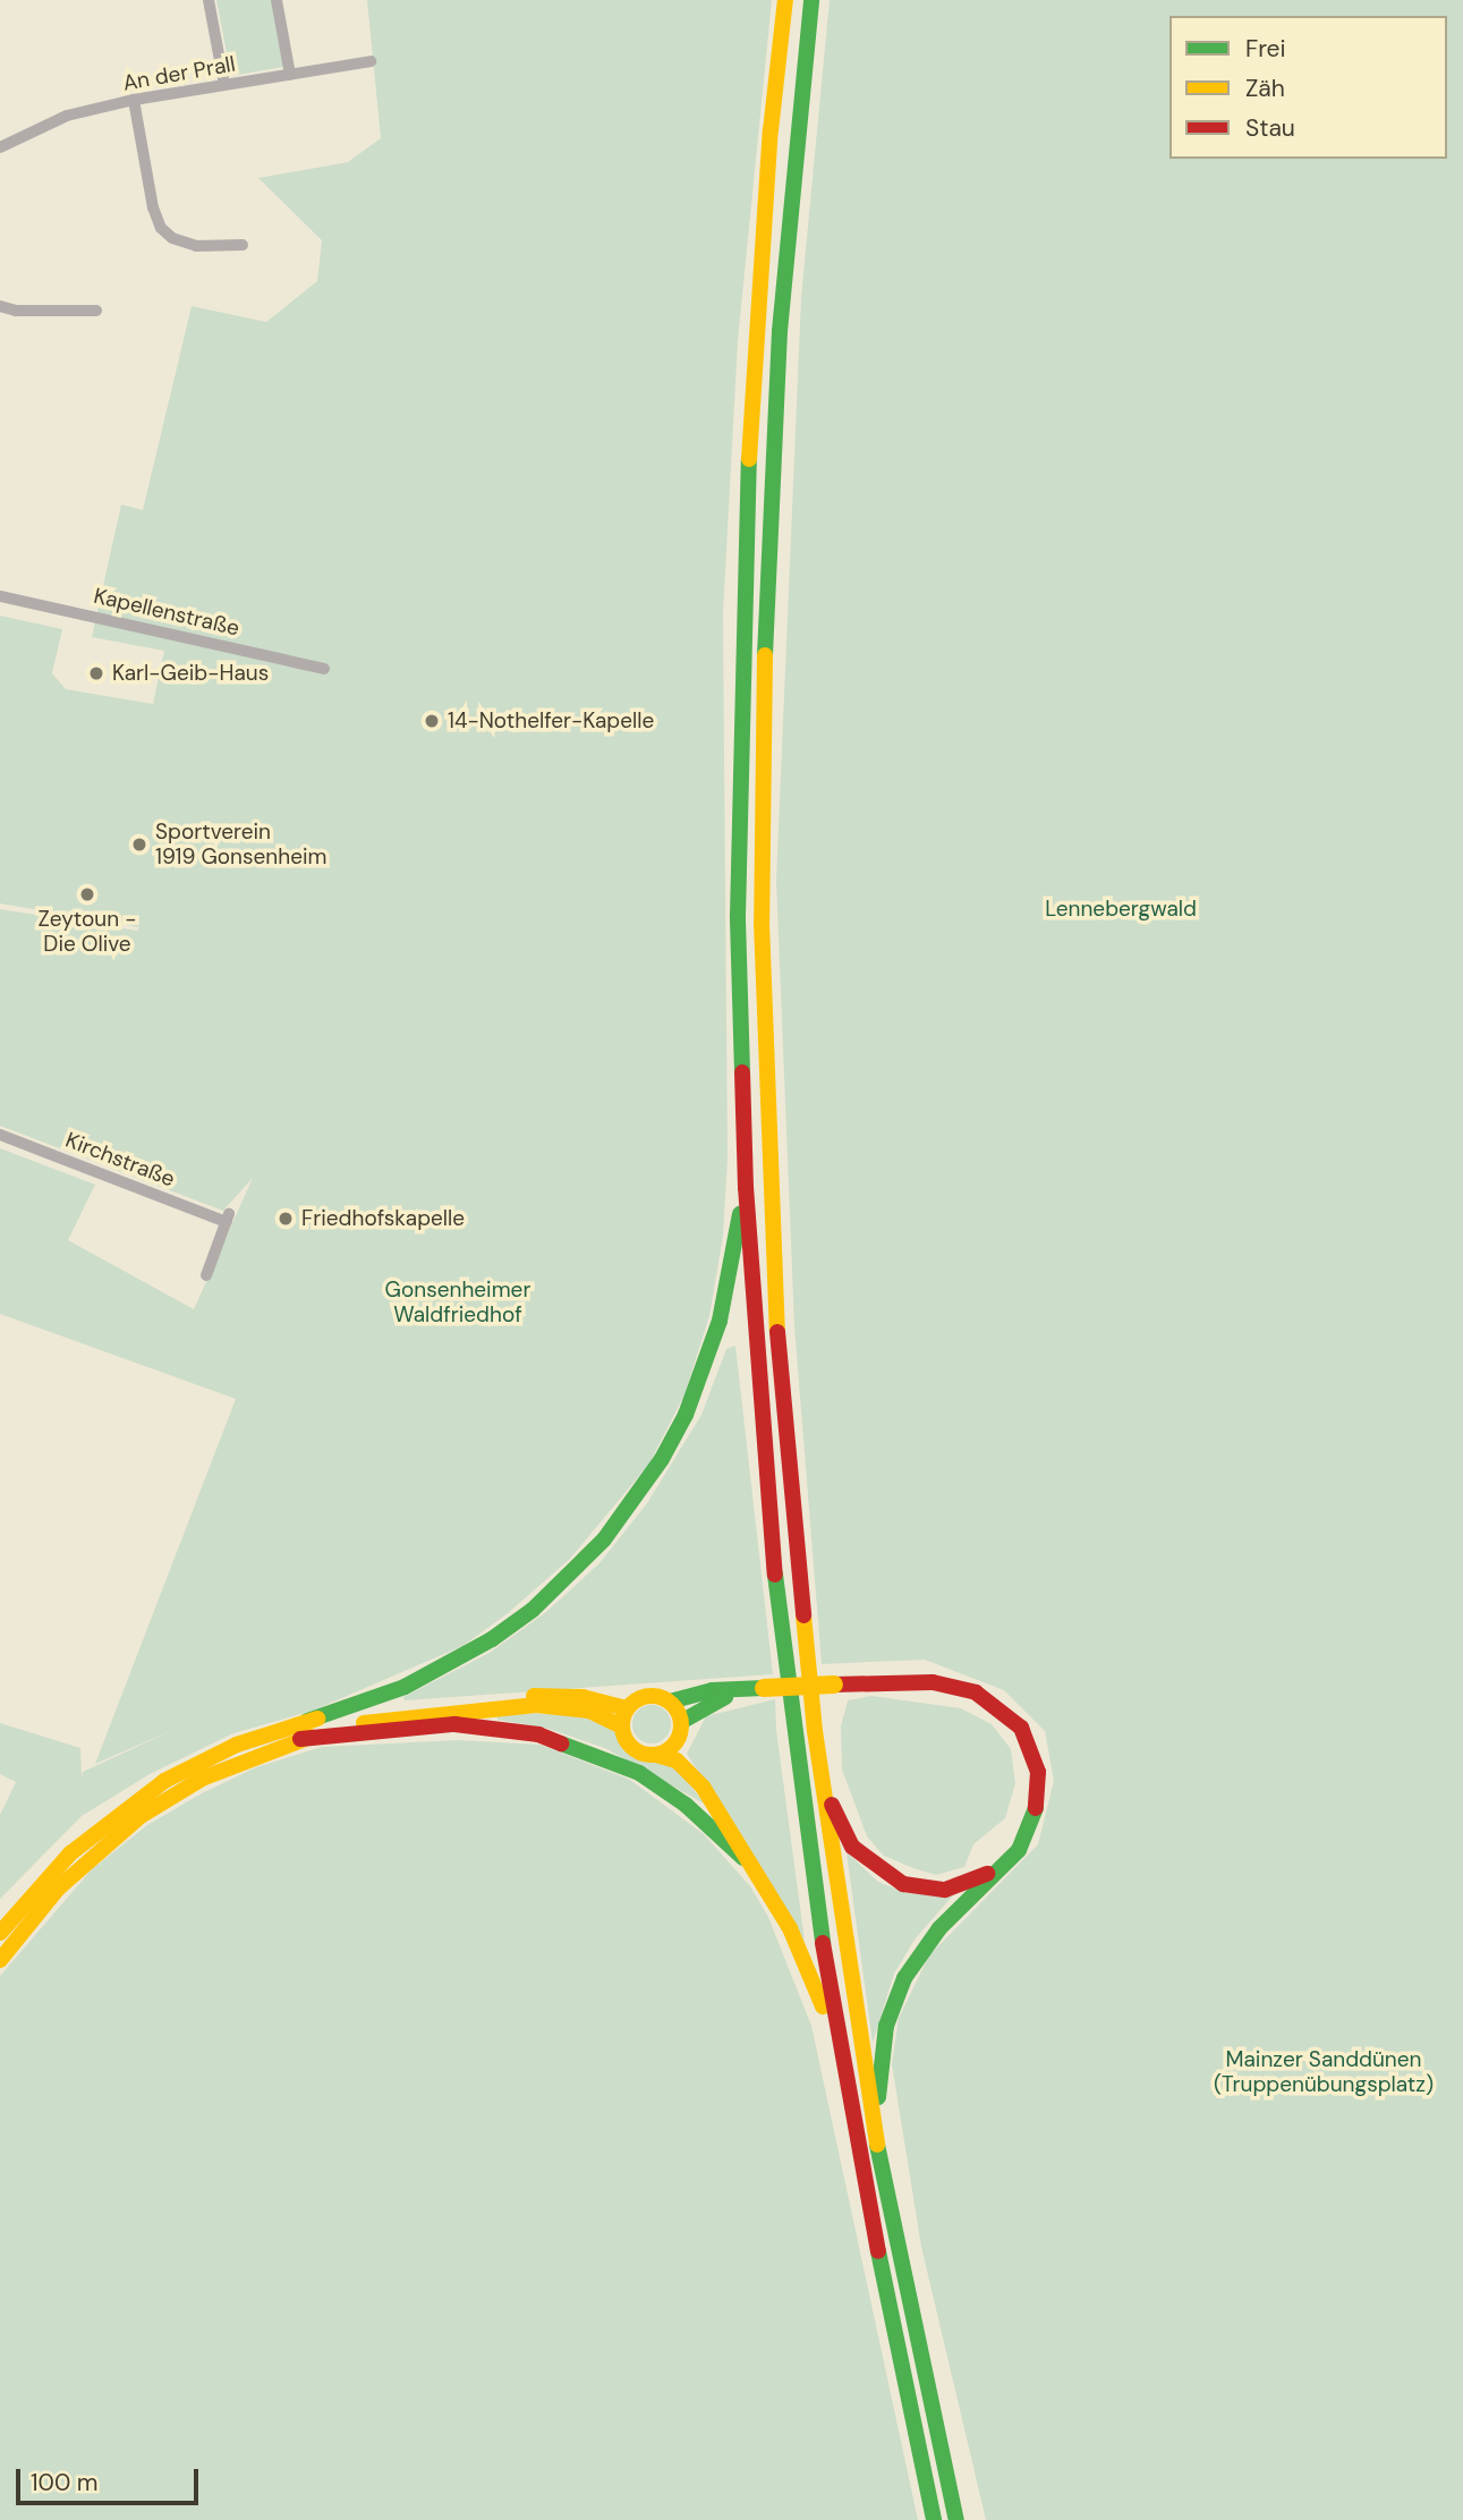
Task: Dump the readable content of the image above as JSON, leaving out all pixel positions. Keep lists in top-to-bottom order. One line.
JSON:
{"streets":{"street":["An der Prall","Kapellenstraße","Kirchstraße"]},"parks":["Lennebergwald","Gonsenheimer Waldfriedhof","Mainzer Sanddünen (Truppenübungsplatz)"],"places":["Karl-Geib-Haus","14-Nothelfer-Kapelle","Sportverein 1919 Gonsenheim","Zeytoun - Die Olive","Friedhofskapelle"],"legend":["Frei","Zäh","Stau"],"scale_bar":"100 m"}
